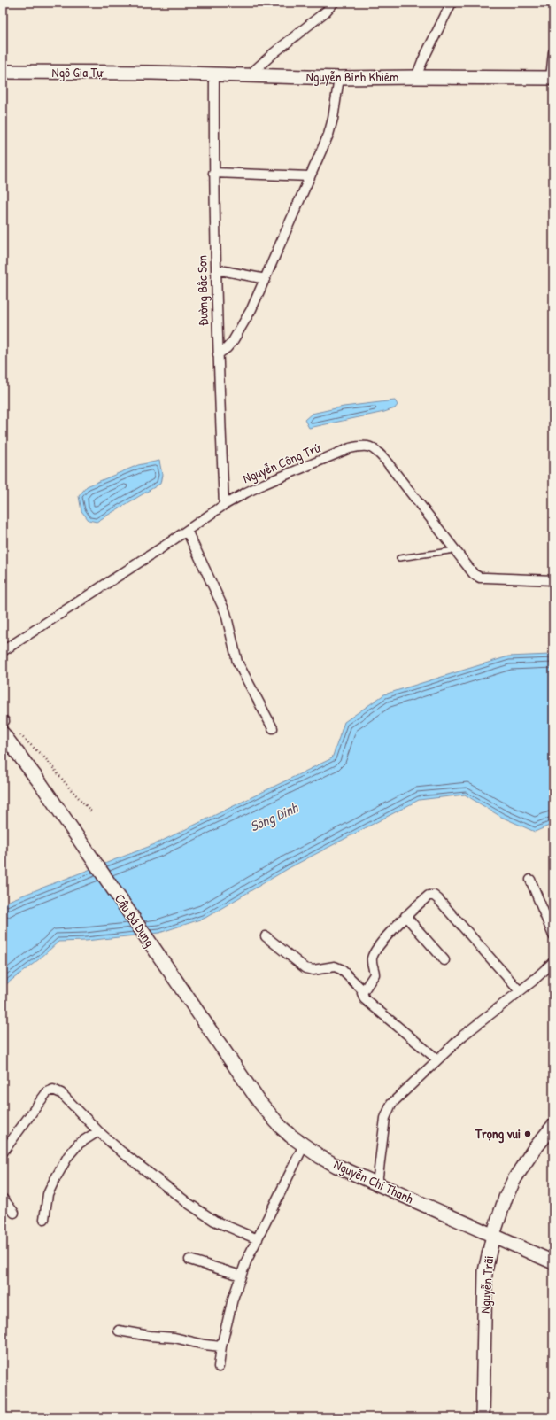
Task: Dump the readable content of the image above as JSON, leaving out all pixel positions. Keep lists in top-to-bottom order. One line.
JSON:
{"streets":{"main road":["Ngô Gia Tự","Nguyễn Bỉnh Khiêm","Cầu Đá Dựng","Nguyễn Chí Thanh","Nguyễn Trãi"],"street":["Đường Bắc Sơn","Nguyễn Công Trứ"]},"crossings":[["Ngô Gia Tự","Nguyễn Bỉnh Khiêm"],["Nguyễn Bỉnh Khiêm","Đường Bắc Sơn"],["Đường Bắc Sơn","Nguyễn Công Trứ"],["Cầu Đá Dựng","Nguyễn Chí Thanh"],["Nguyễn Chí Thanh","Nguyễn Trãi"]],"water":["Sông Dinh"],"places":["Trọng vui"]}
